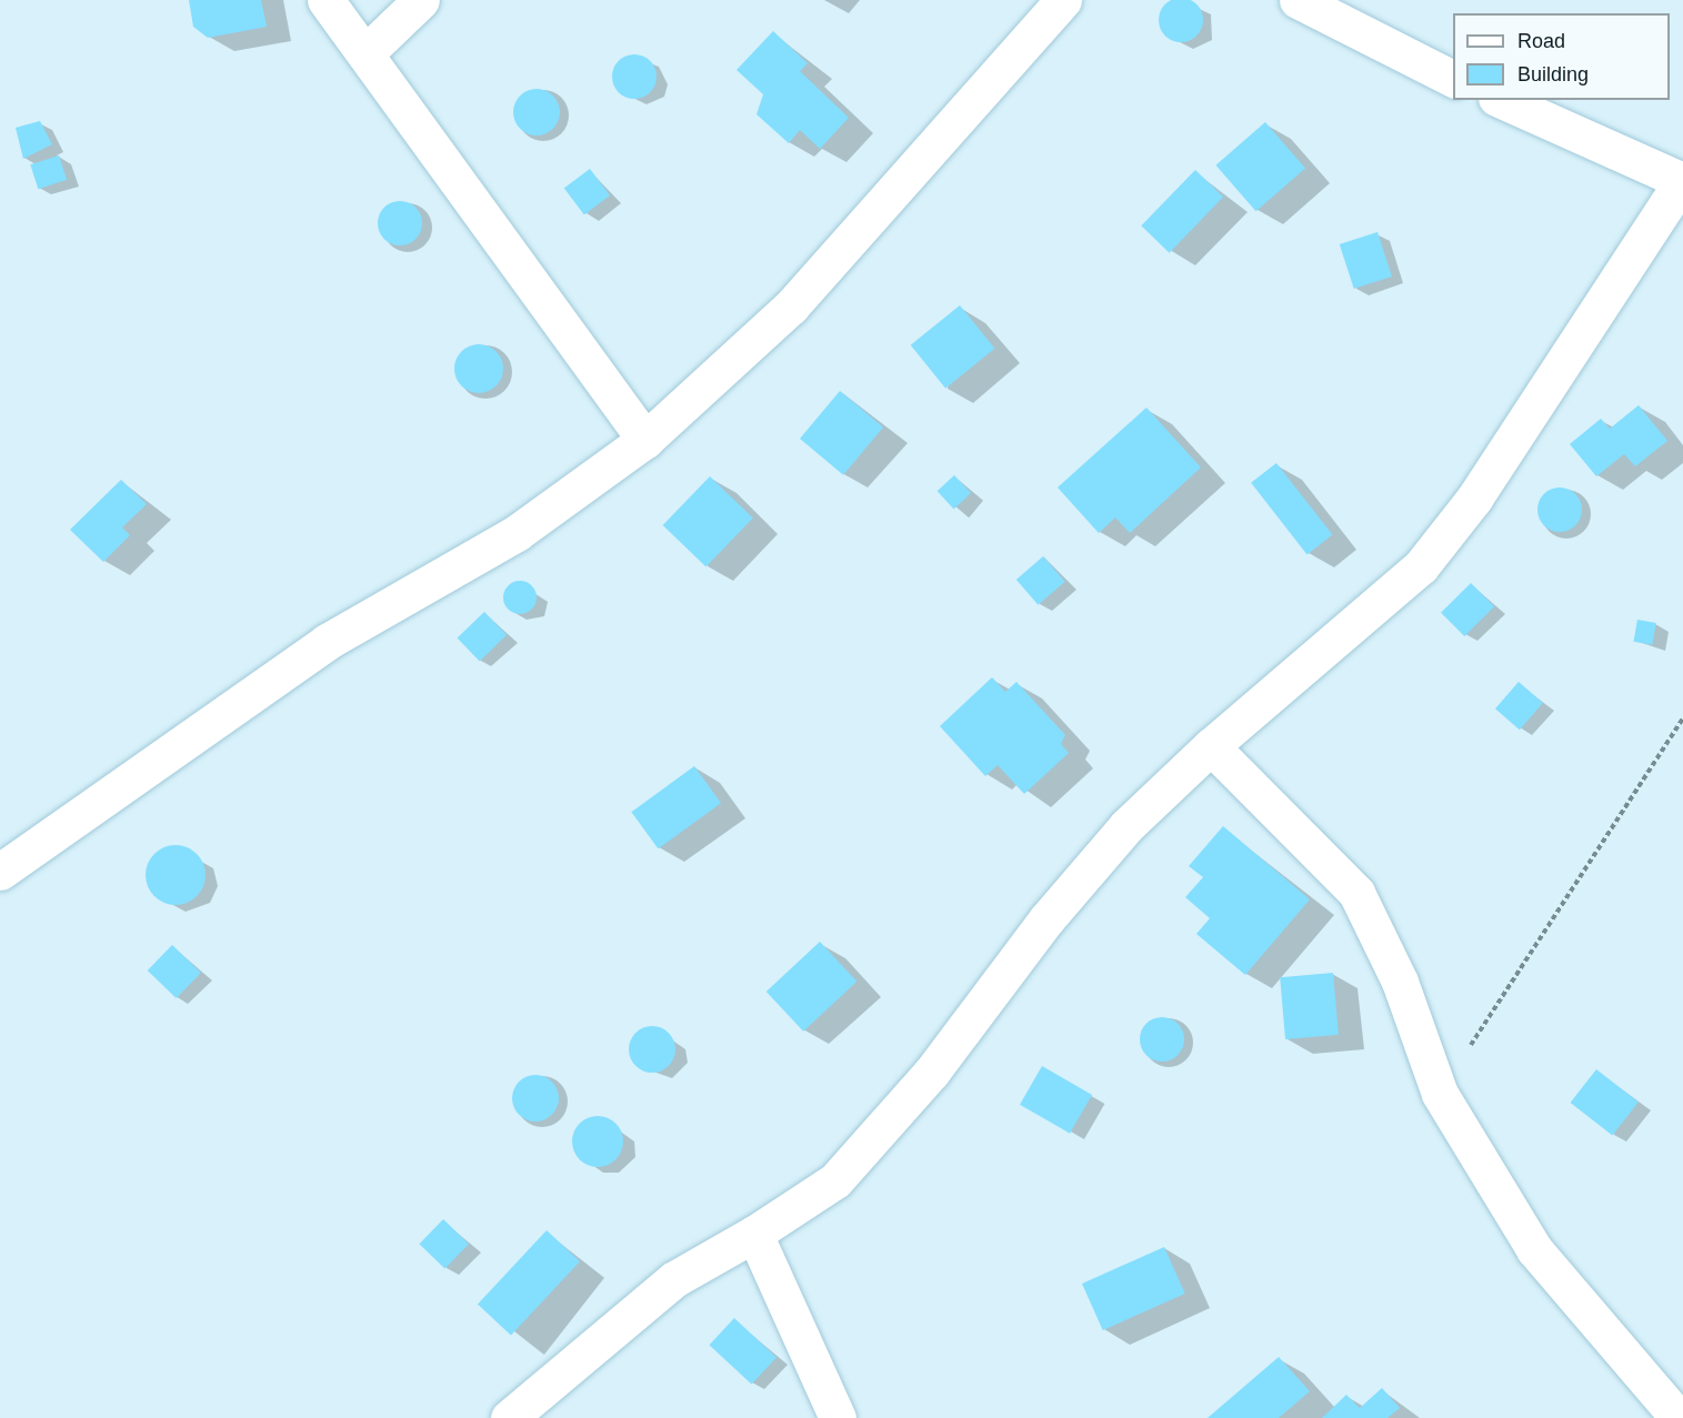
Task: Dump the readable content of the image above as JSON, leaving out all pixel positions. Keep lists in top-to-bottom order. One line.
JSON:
{"legend":["Road","Building"]}
